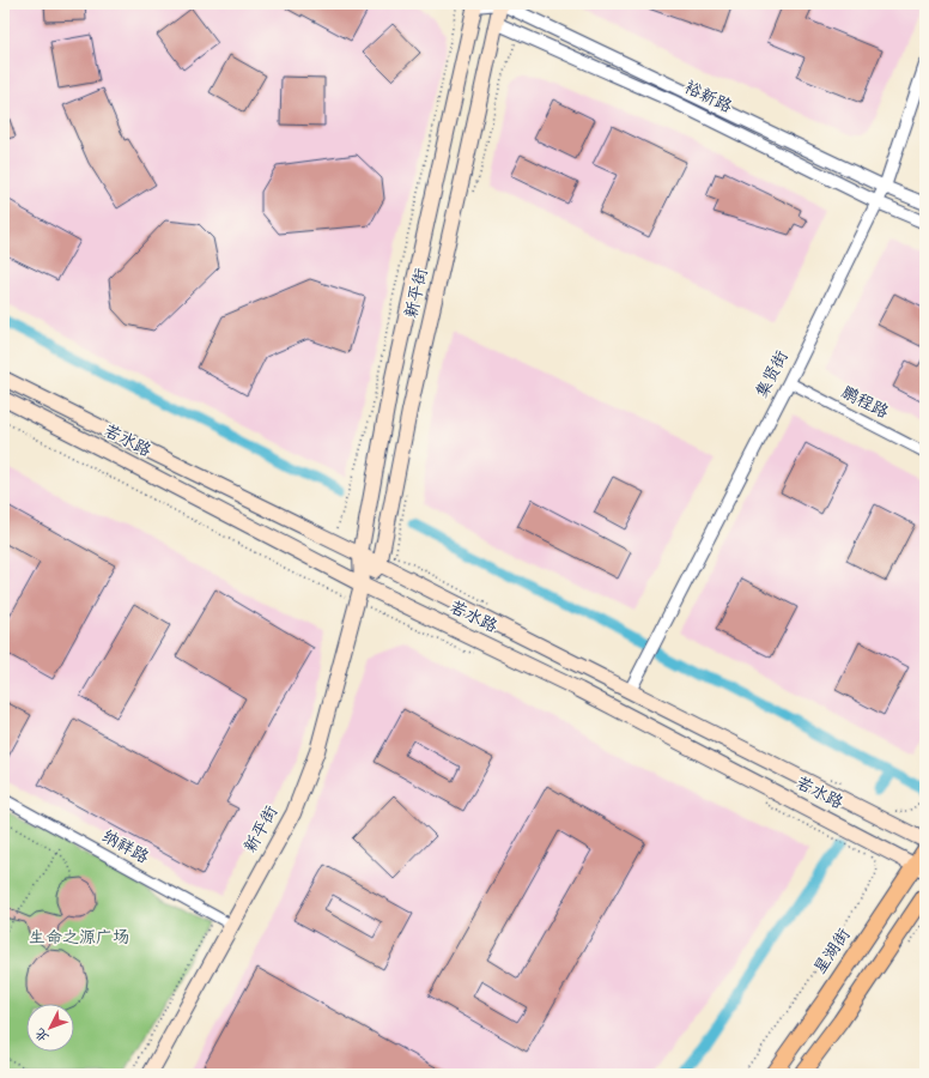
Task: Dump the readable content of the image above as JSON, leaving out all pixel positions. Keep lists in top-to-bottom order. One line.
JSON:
{"streets":{"main road":["裕新路","新平街","若水路","星湖街"],"street":["集贤街","鹏程路","纳祥路"]},"crossings":[["裕新路","新平街"],["裕新路","集贤街"],["新平街","若水路"],["新平街","纳祥路"],["集贤街","鹏程路"],["集贤街","若水路"],["若水路","星湖街"]],"parks":["生命之源广场"],"north":"bottom left"}
